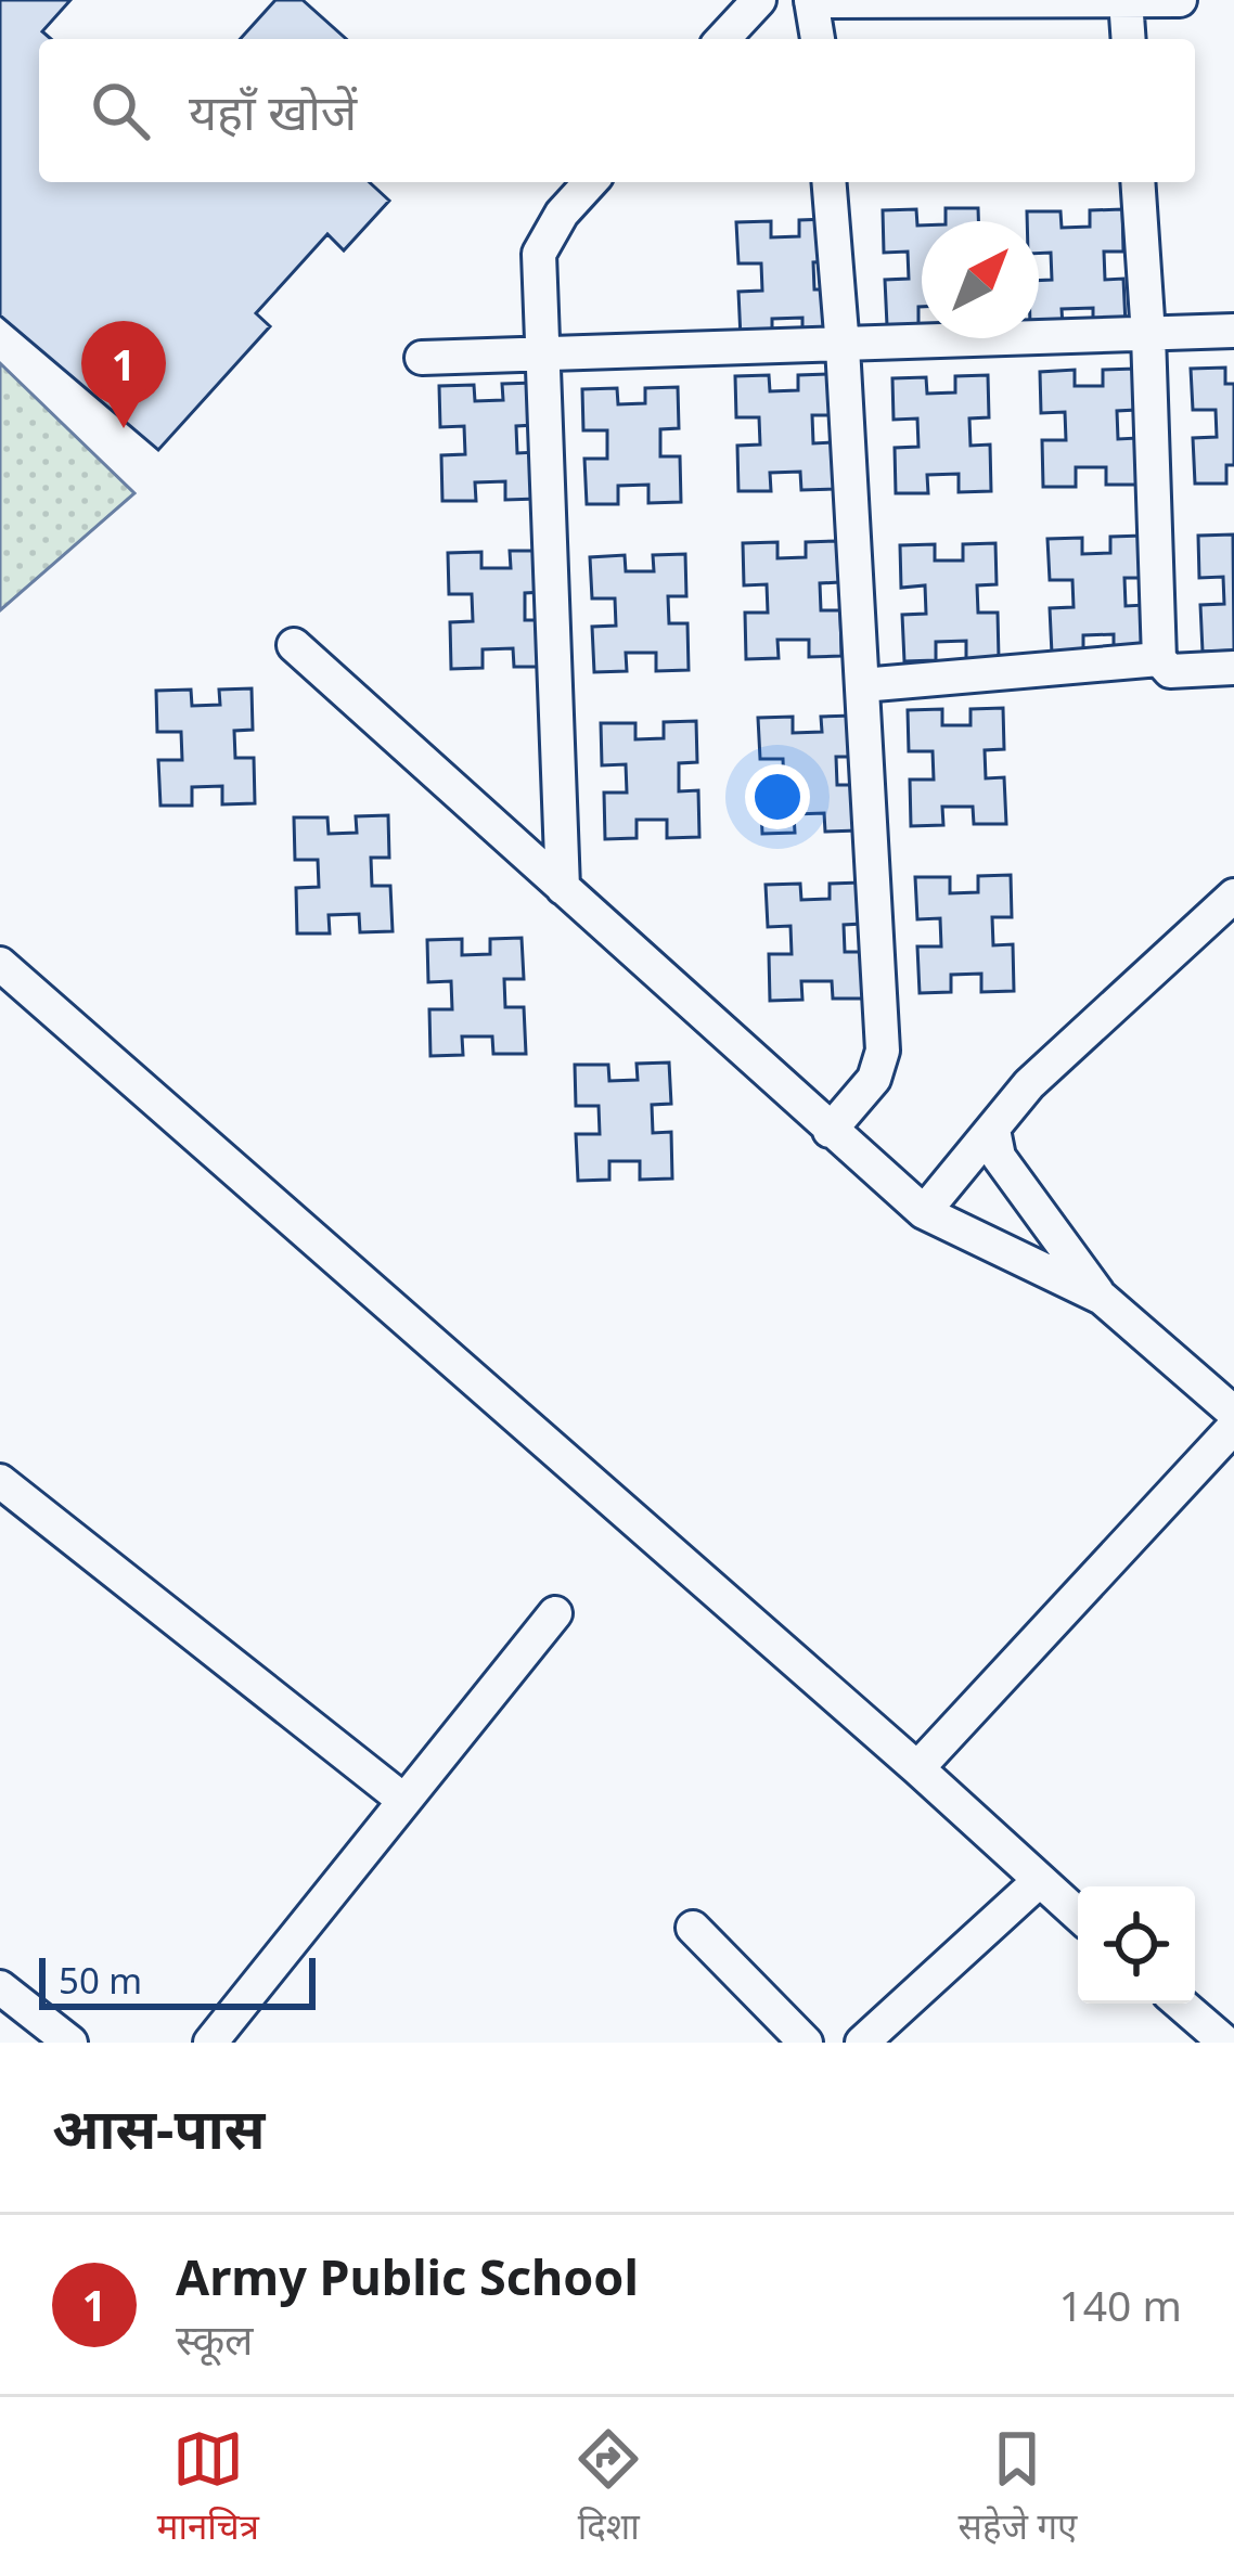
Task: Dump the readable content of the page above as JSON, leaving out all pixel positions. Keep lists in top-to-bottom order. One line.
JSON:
{"scale_bar":"50 m","north":"top right","page":{"search":"यहाँ खोजें","pins":"1","scale":"50 m","heading":"आस-पास","list":[{"mark":"1","name":"Army Public School","note":"स्कूल","value":"140 m"}],"nav":["मानचित्र","दिशा","सहेजे गए"]}}
